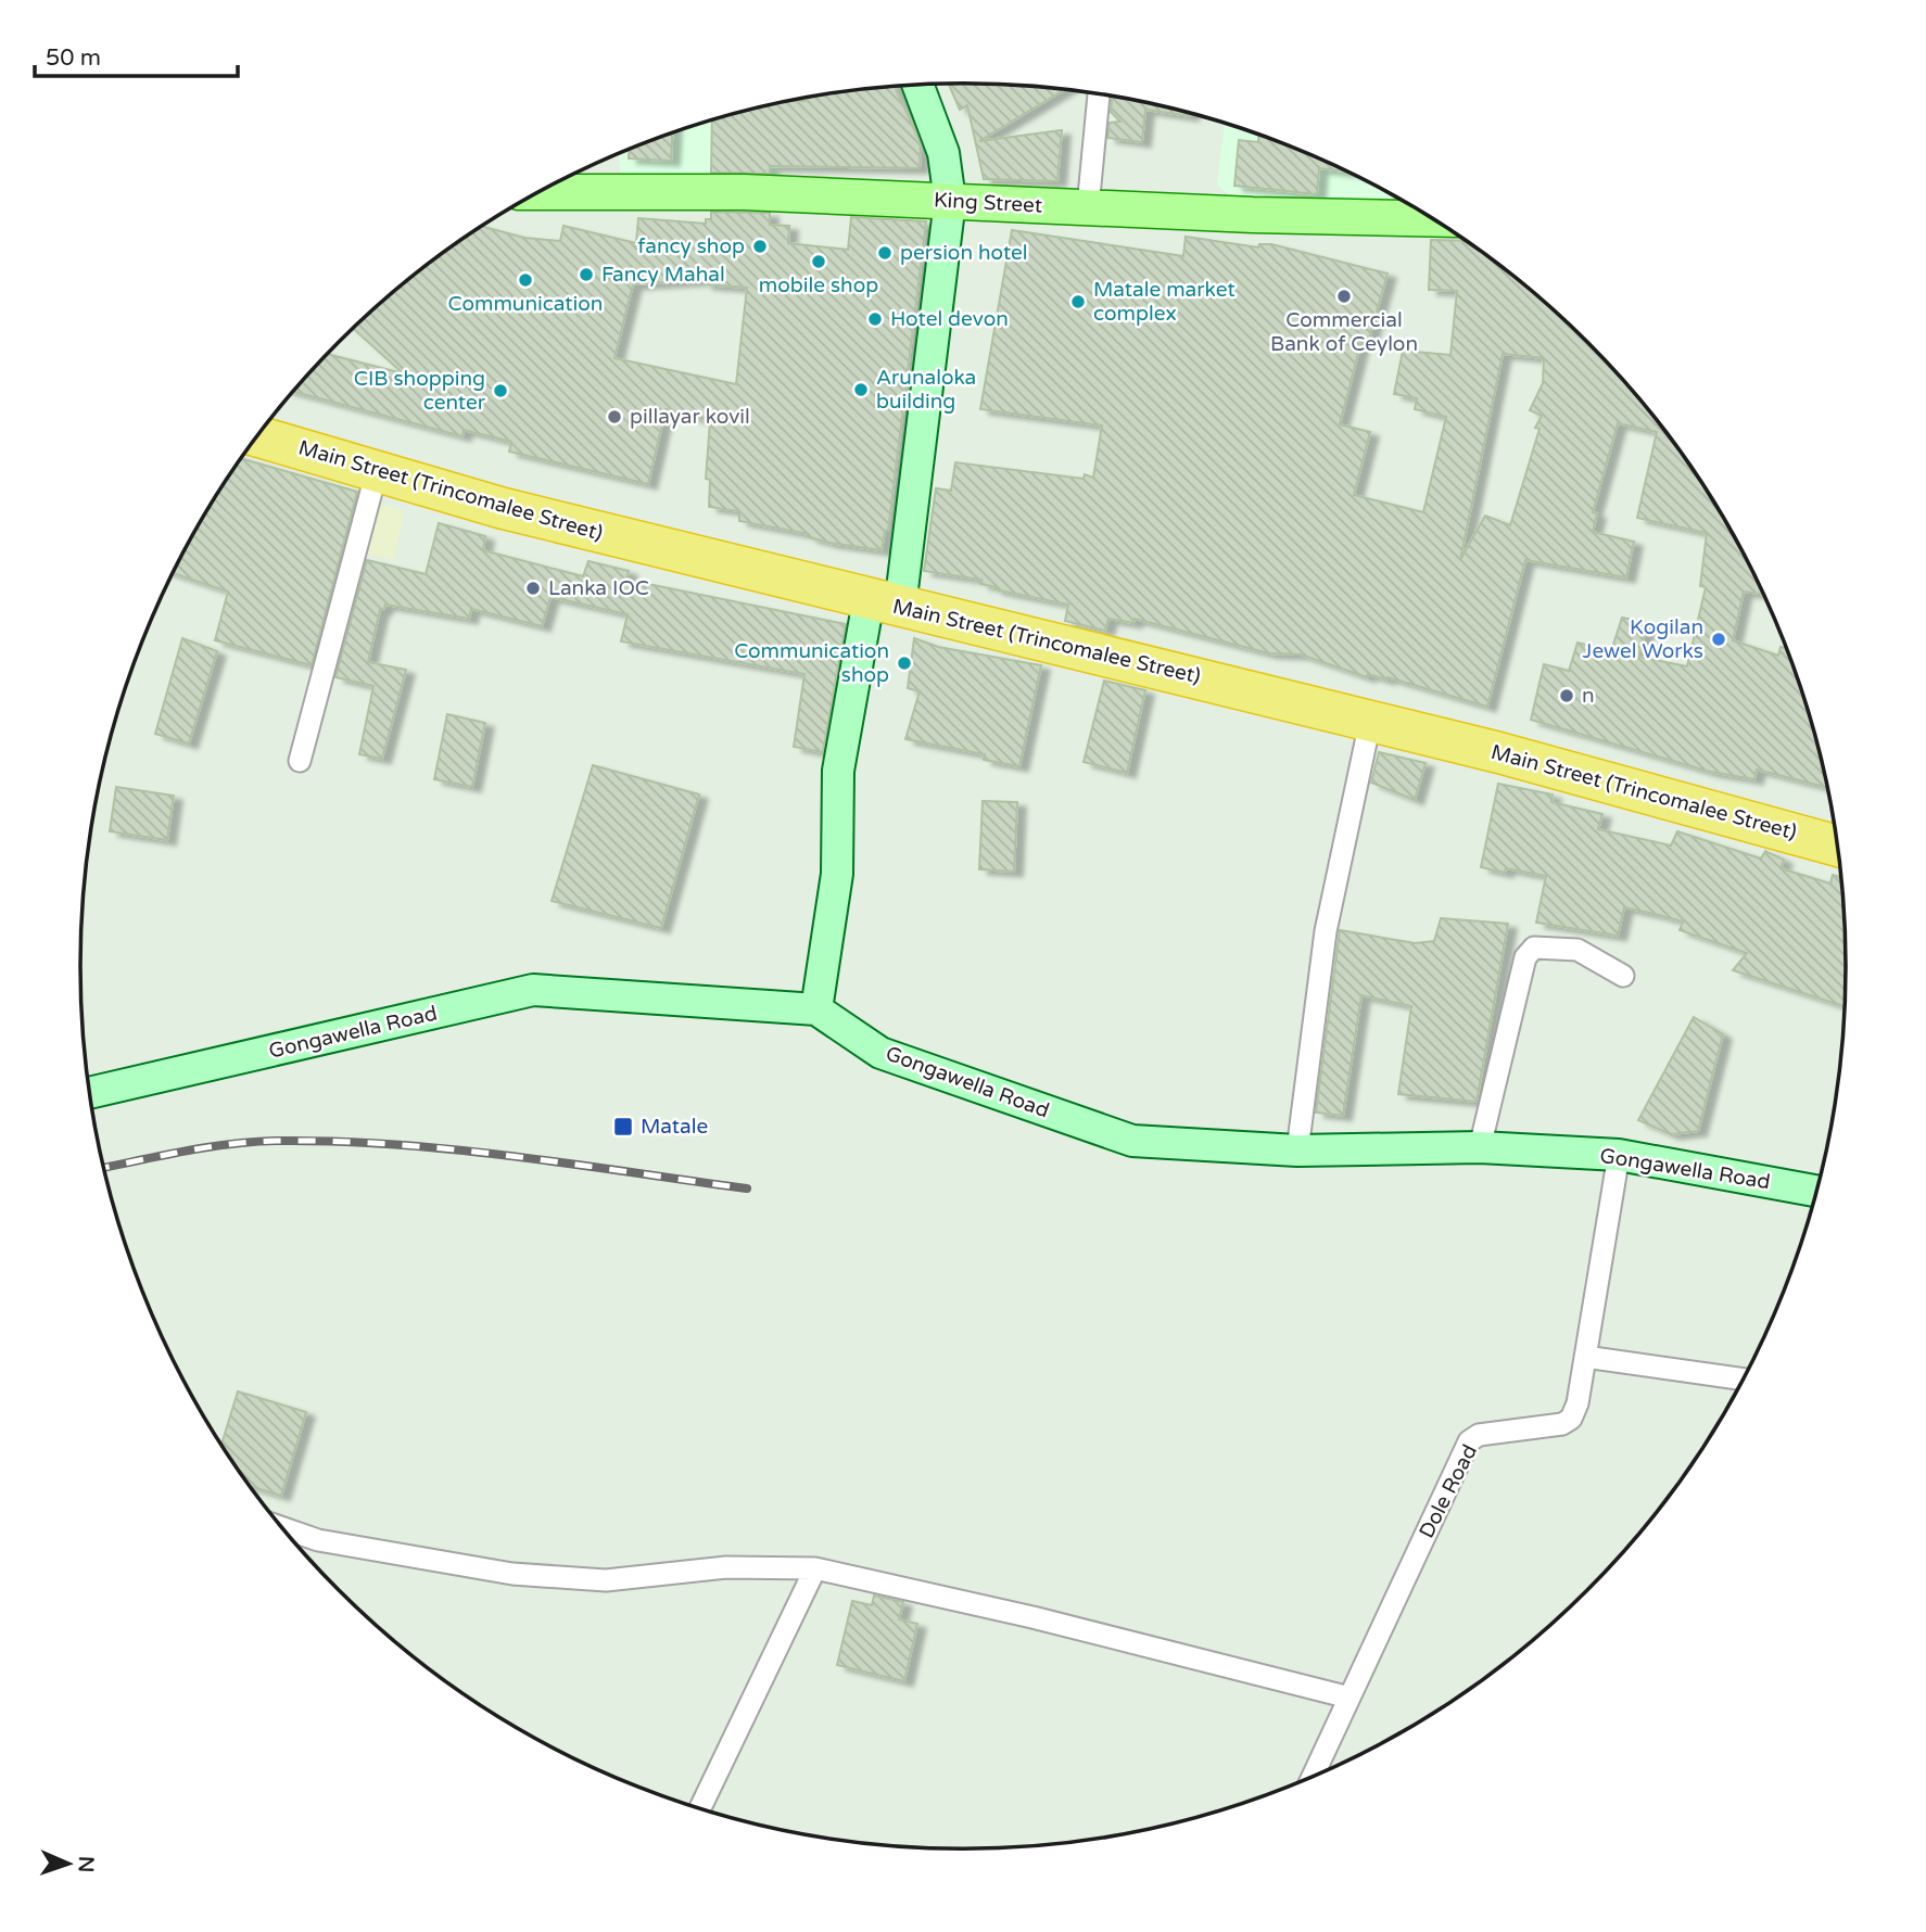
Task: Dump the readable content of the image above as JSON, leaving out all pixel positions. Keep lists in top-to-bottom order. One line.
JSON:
{"streets":{"highway":["Main Street (Trincomalee Street)"],"main road":["King Street"],"street":["Gongawella Road","Dole Road"]},"crossings":[["Gongawella Road","Dole Road"]],"places":{"other":["fancy shop","persion hotel","mobile shop","Fancy Mahal","Communication","Commercial Bank of Ceylon","Matale market complex","Hotel devon","Arunaloka building","CIB shopping center","pillayar kovil","Lanka IOC","Kogilan Jewel Works","Communication shop","n"],"transit":["Matale"]},"scale_bar":"50 m","north":"right"}
